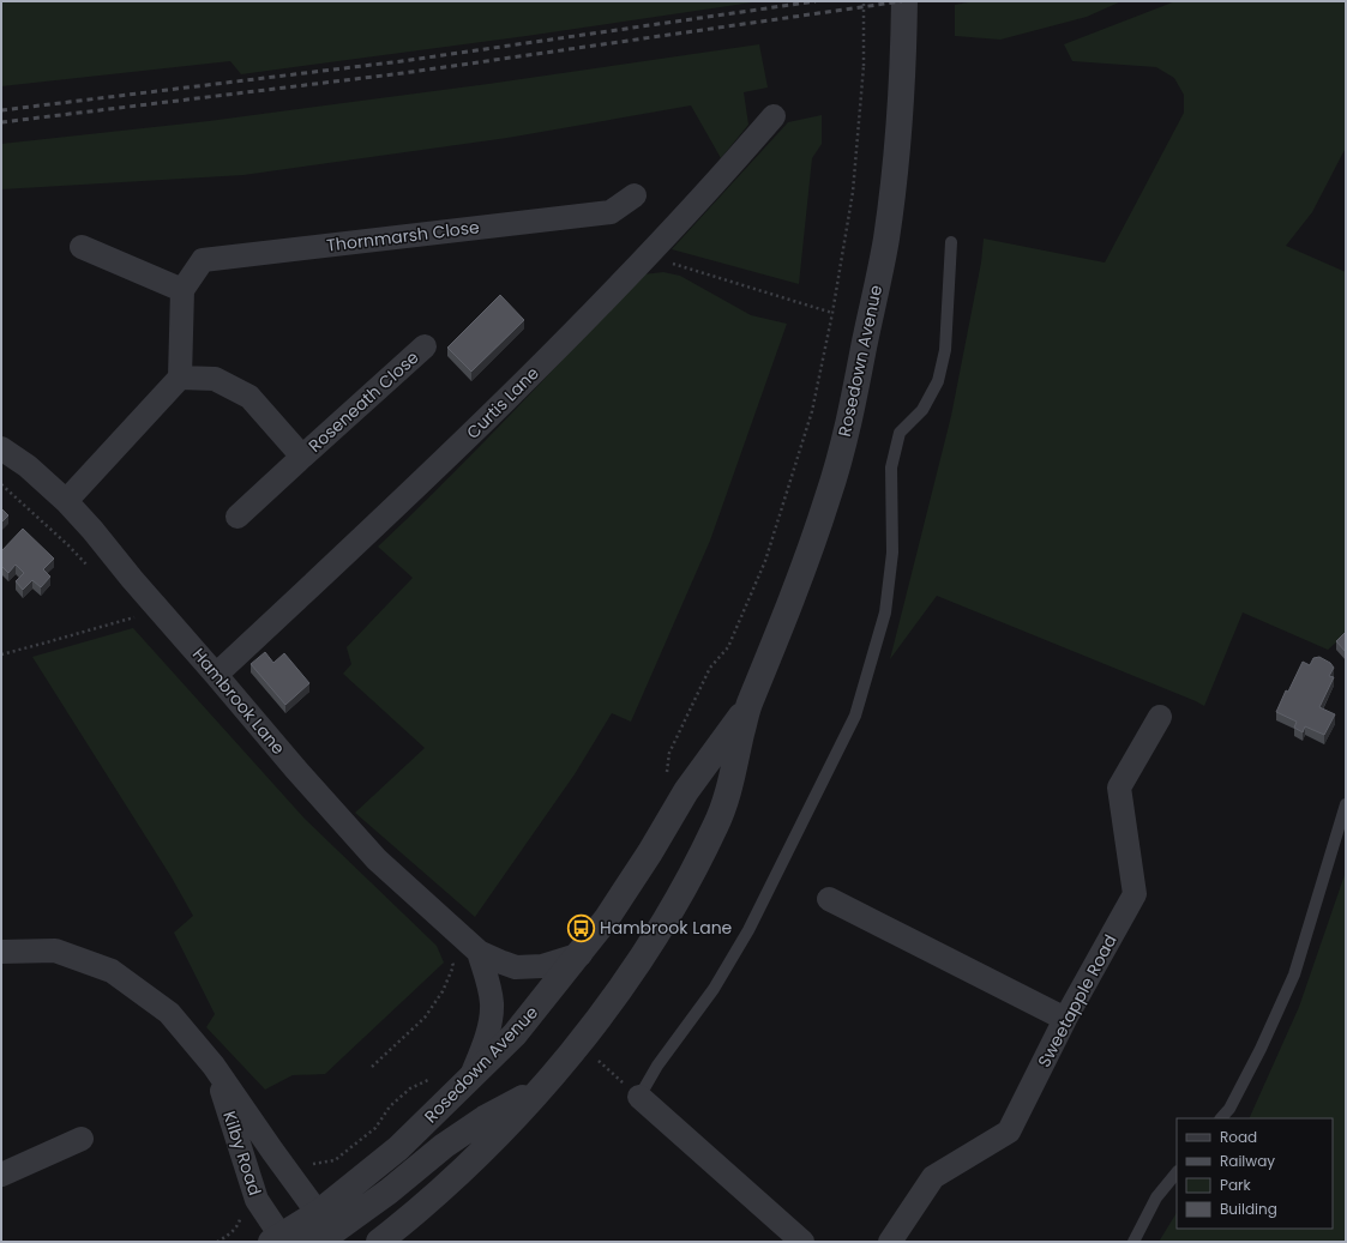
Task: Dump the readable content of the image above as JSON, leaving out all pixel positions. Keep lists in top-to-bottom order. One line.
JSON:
{"streets":{"street":["Thornmarsh Close","Rosedown Avenue","Roseneath Close","Curtis Lane","Hambrook Lane","Sweetapple Road","Kilby Road"]},"crossings":[["Rosedown Avenue","Hambrook Lane"],["Rosedown Avenue","Kilby Road"],["Curtis Lane","Hambrook Lane"]],"places":{"bus stop":["Hambrook Lane"]},"legend":["Road","Railway","Park","Building"]}
